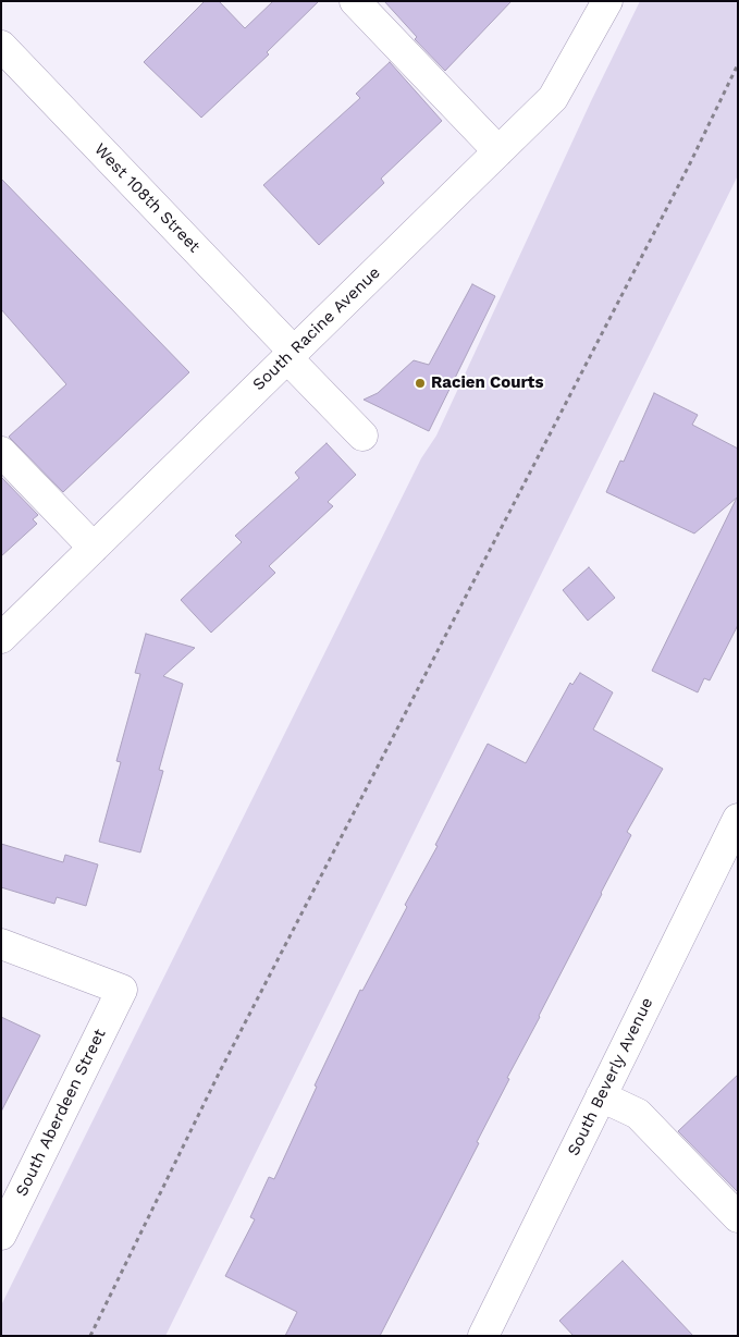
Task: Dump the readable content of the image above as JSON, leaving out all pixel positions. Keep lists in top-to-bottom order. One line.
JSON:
{"streets":{"street":["West 108th Street","South Racine Avenue","South Beverly Avenue","South Aberdeen Street"]},"crossings":[["West 108th Street","South Racine Avenue"]],"places":["Racien Courts"]}
